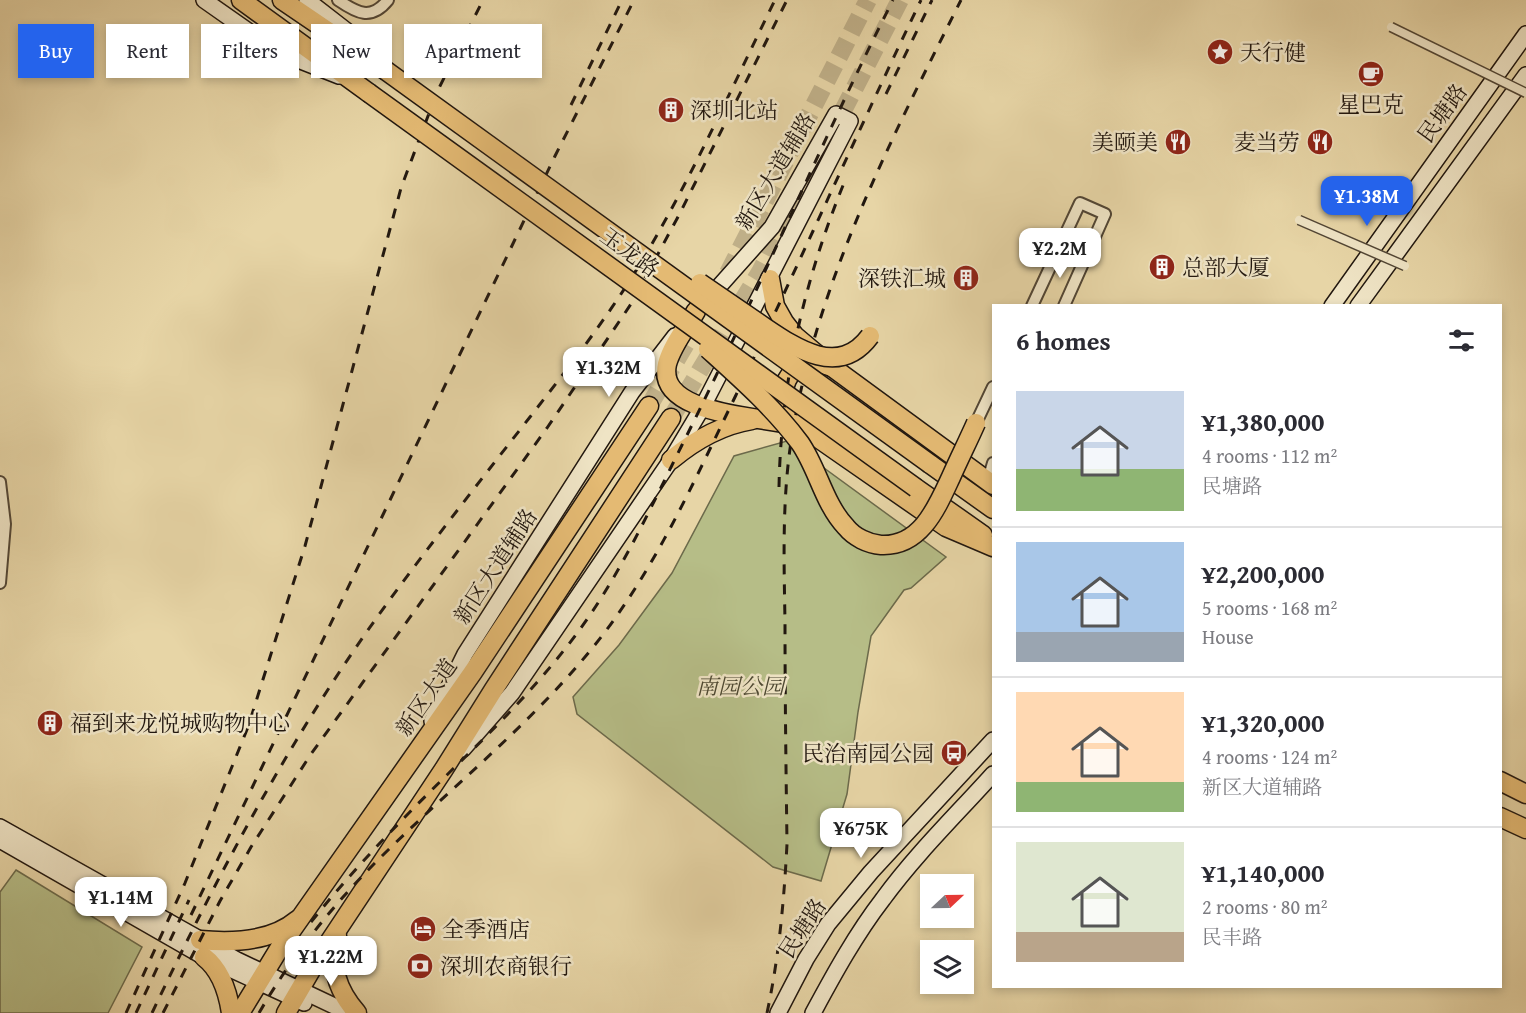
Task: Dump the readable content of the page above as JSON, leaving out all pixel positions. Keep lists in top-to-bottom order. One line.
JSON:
{"streets":{"main road":["民塘路","新区大道辅路","玉龙路","新区大道"]},"crossings":[["新区大道辅路","新区大道"]],"parks":["南园公园"],"places":{"place":["天行健"],"cafe":["星巴克"],"building":["深圳北站","总部大厦","深铁汇城","福到来龙悦城购物中心"],"restaurant":["美颐美","麦当劳"],"bus stop":["民治南园公园"],"hotel":["全季酒店"],"bank":["深圳农商银行"]},"north":"right","page":{"chip":["Buy","Rent","Filters","New","Apartment"],"price":["¥1.38M","¥2.2M","¥1.32M","¥675K","¥1.14M","¥1.22M"],"heading":"6 homes","list":[{"name":"¥1,380,000","note":"4 rooms · 112 m² · 民塘路"},{"name":"¥2,200,000","note":"5 rooms · 168 m² · House"},{"name":"¥1,320,000","note":"4 rooms · 124 m² · 新区大道辅路"},{"name":"¥1,140,000","note":"2 rooms · 80 m² · 民丰路"}]}}
